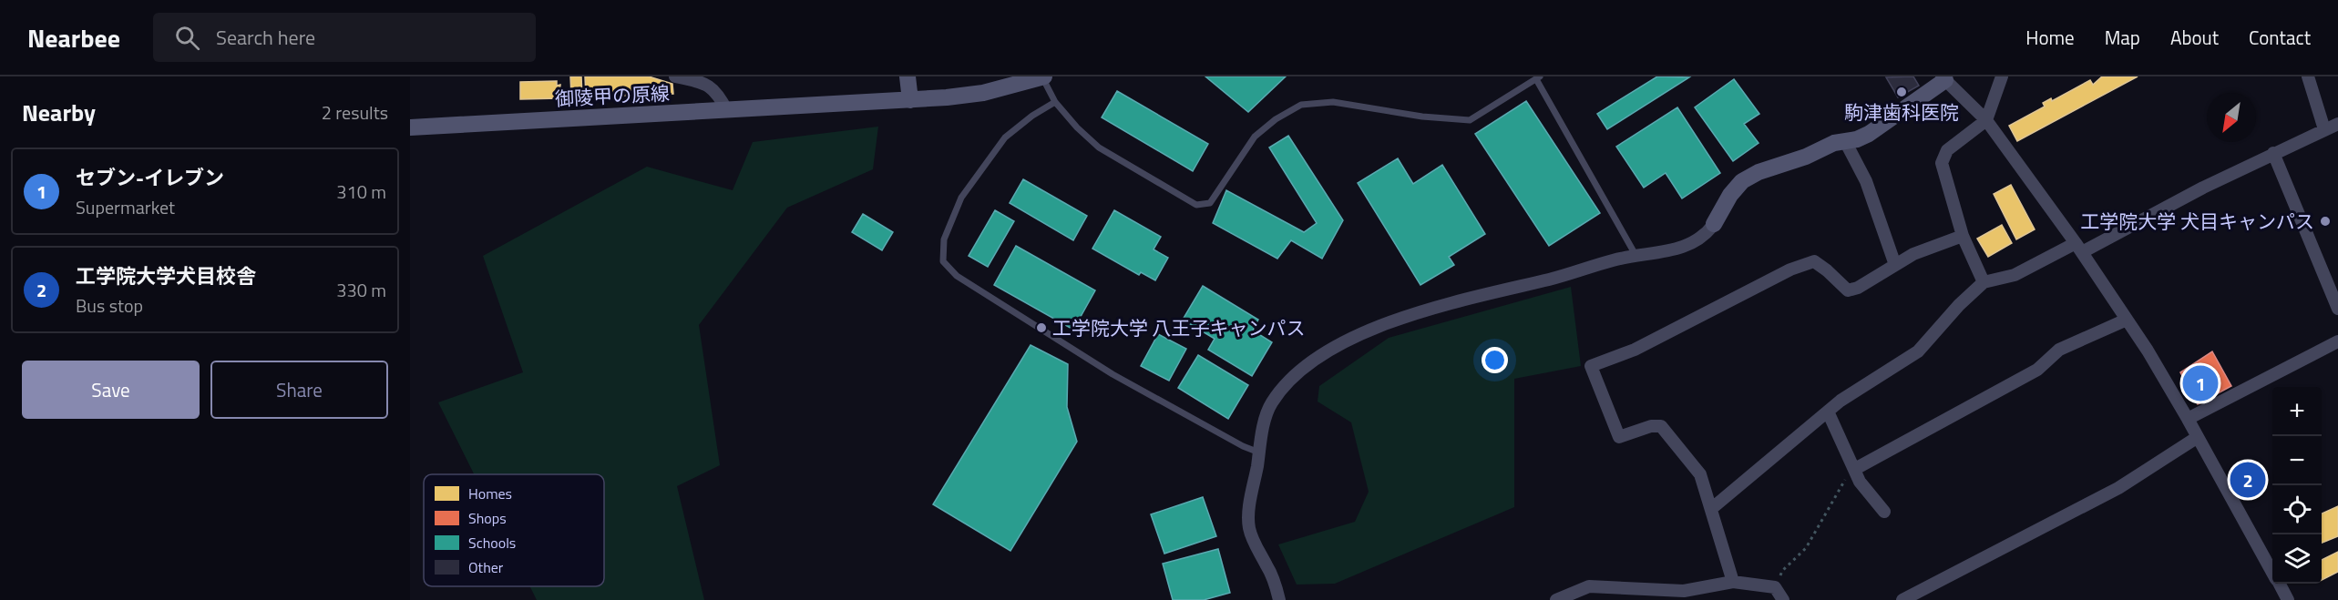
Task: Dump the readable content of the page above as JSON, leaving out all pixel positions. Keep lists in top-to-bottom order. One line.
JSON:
{"streets":{"street":["御陵甲の原線"]},"places":["駒津歯科医院","工学院大学 犬目キャンパス","工学院大学 八王子キャンパス"],"legend":["Homes","Shops","Schools","Other"],"north":"bottom left","page":{"header":"Nearbee","search":"Search here","nav":["Home","Map","About","Contact"],"heading":["Nearby","2 results"],"list":[{"mark":"1","name":"セブン-イレブン","note":"Supermarket","value":"310 m"},{"mark":"2","name":"工学院大学犬目校舎","note":"Bus stop","value":"330 m"}],"buttons":["Save","Share"],"pins":["1","2"],"map_buttons":["+","−"]}}
